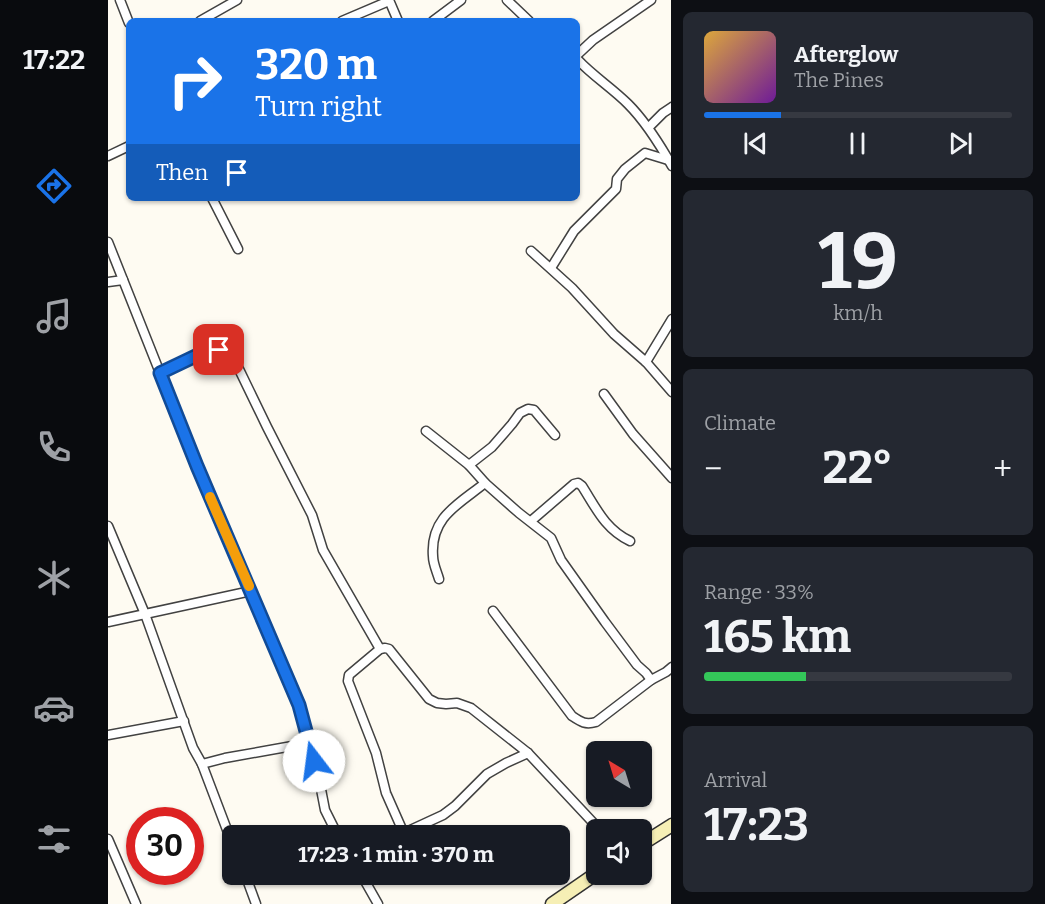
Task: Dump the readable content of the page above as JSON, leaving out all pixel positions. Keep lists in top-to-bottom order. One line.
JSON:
{"north":"top left","page":{"tabs":"17:22","turn":["320 m","Turn right"],"song":["Afterglow","The Pines"],"then":"Then","tile":[["19","km/h"],"Climate",["Range · 33%","165 km"],["Arrival","17:23"]],"heat":["−","22°","+"],"limit":"30","trip":"17:23 · 1 min · 370 m"}}
